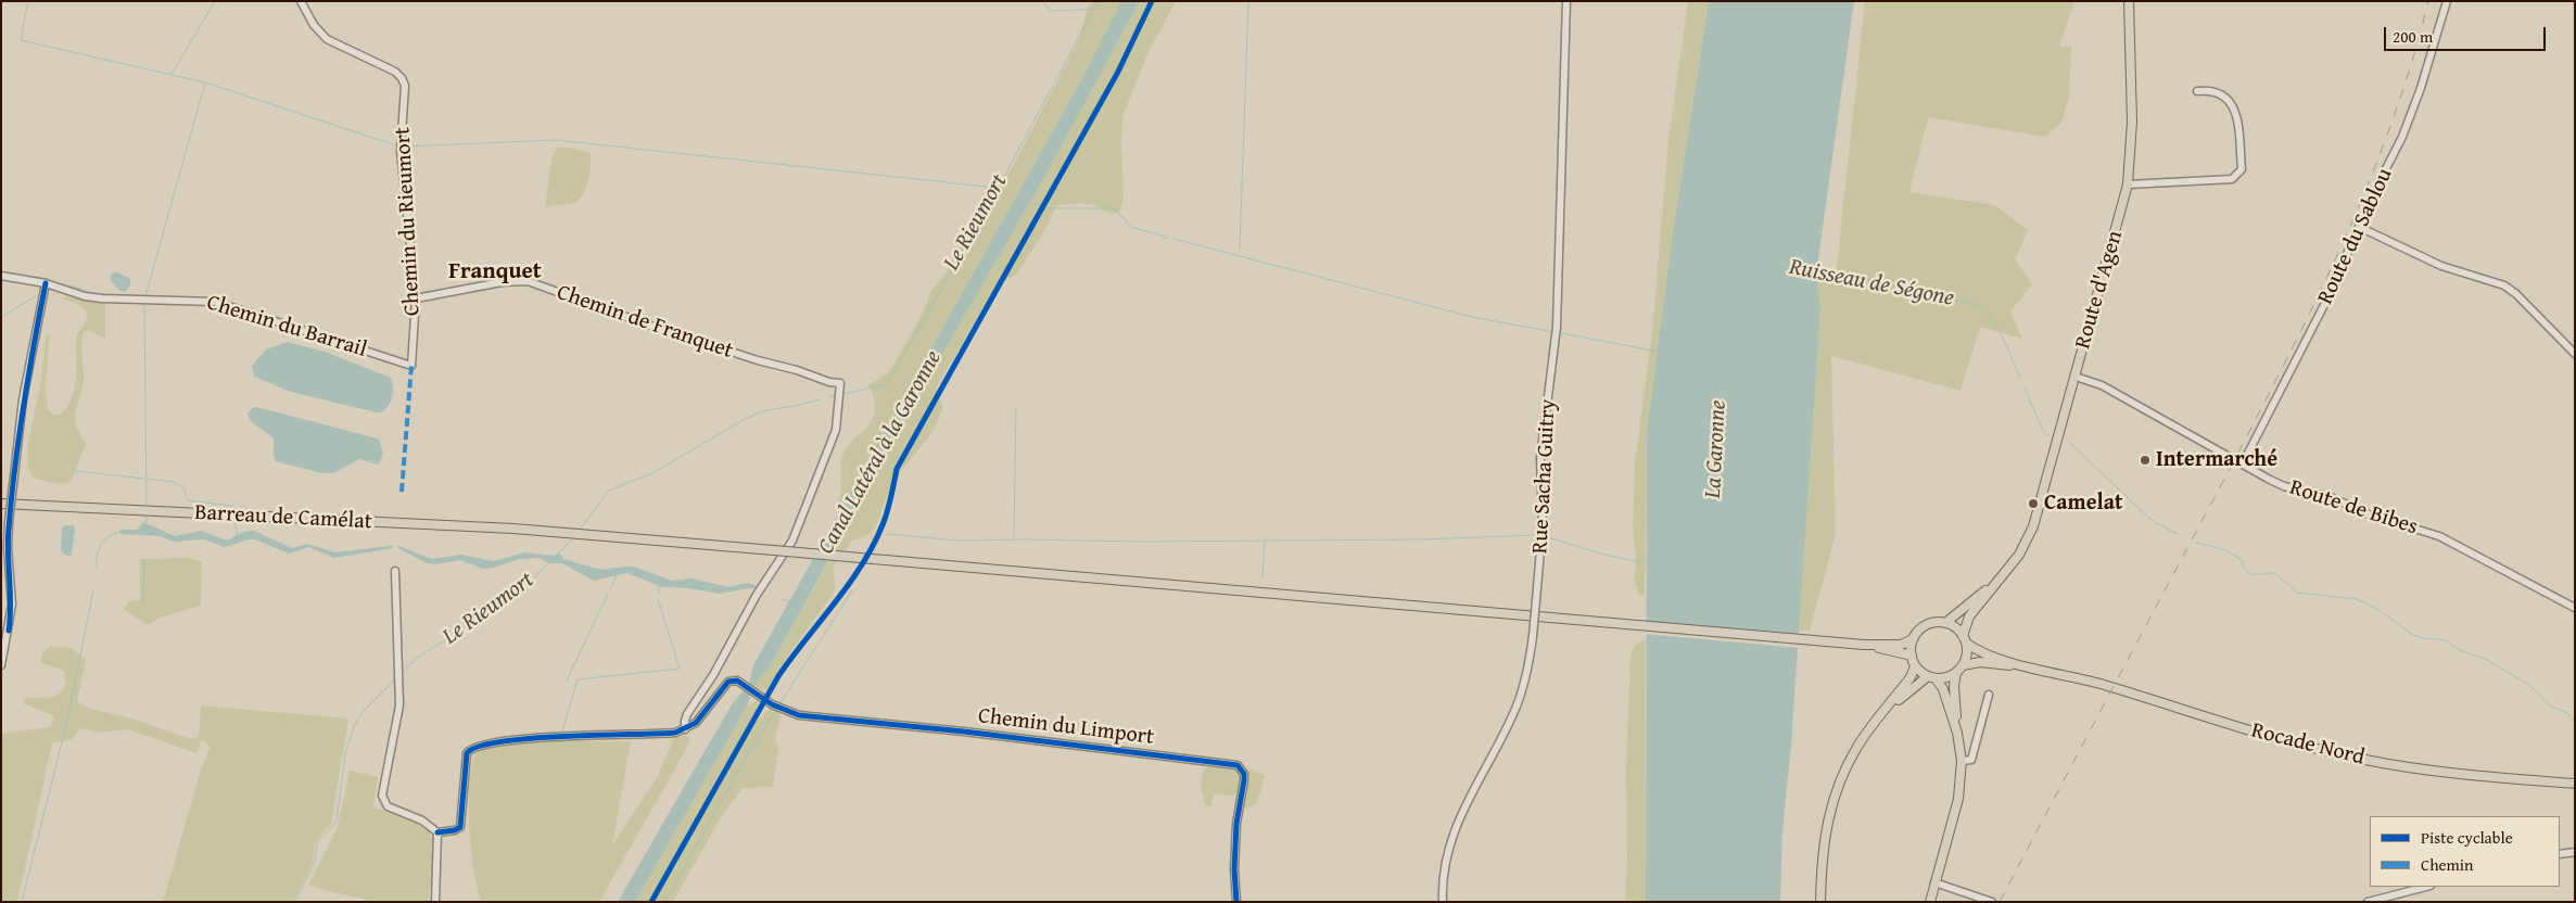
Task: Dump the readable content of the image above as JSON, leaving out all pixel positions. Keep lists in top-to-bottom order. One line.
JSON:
{"streets":{"main road":["Route d'Agen","Barreau de Camélat","Rocade Nord"],"street":["Chemin du Rieumort","Route du Sablou","Chemin de Franquet","Chemin du Barrail","Rue Sacha Guitry","Route de Bibes","Chemin du Limport"]},"crossings":[["Chemin du Rieumort","Chemin de Franquet"],["Chemin du Rieumort","Chemin du Barrail"],["Route du Sablou","Route de Bibes"],["Route d'Agen","Route de Bibes"],["Chemin de Franquet","Chemin du Limport"]],"districts":["Franquet"],"water":["Le Rieumort","Ruisseau de Ségone","La Garonne","Canal Latéral à la Garonne"],"places":["Intermarché","Camelat"],"legend":["Piste cyclable","Chemin"],"scale_bar":"200 m"}
